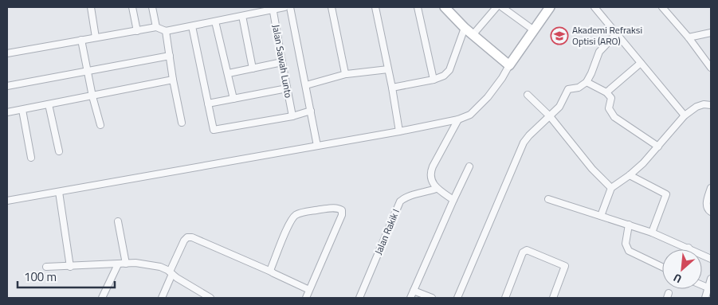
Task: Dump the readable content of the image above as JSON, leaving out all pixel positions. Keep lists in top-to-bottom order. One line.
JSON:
{"streets":{"street":["Jalan Sawah Lunto","Jalan Rakik I"]},"places":{"school or university":["Akademi Refraksi Optisi (ARO)"]},"scale_bar":"100 m","north":"bottom left"}
